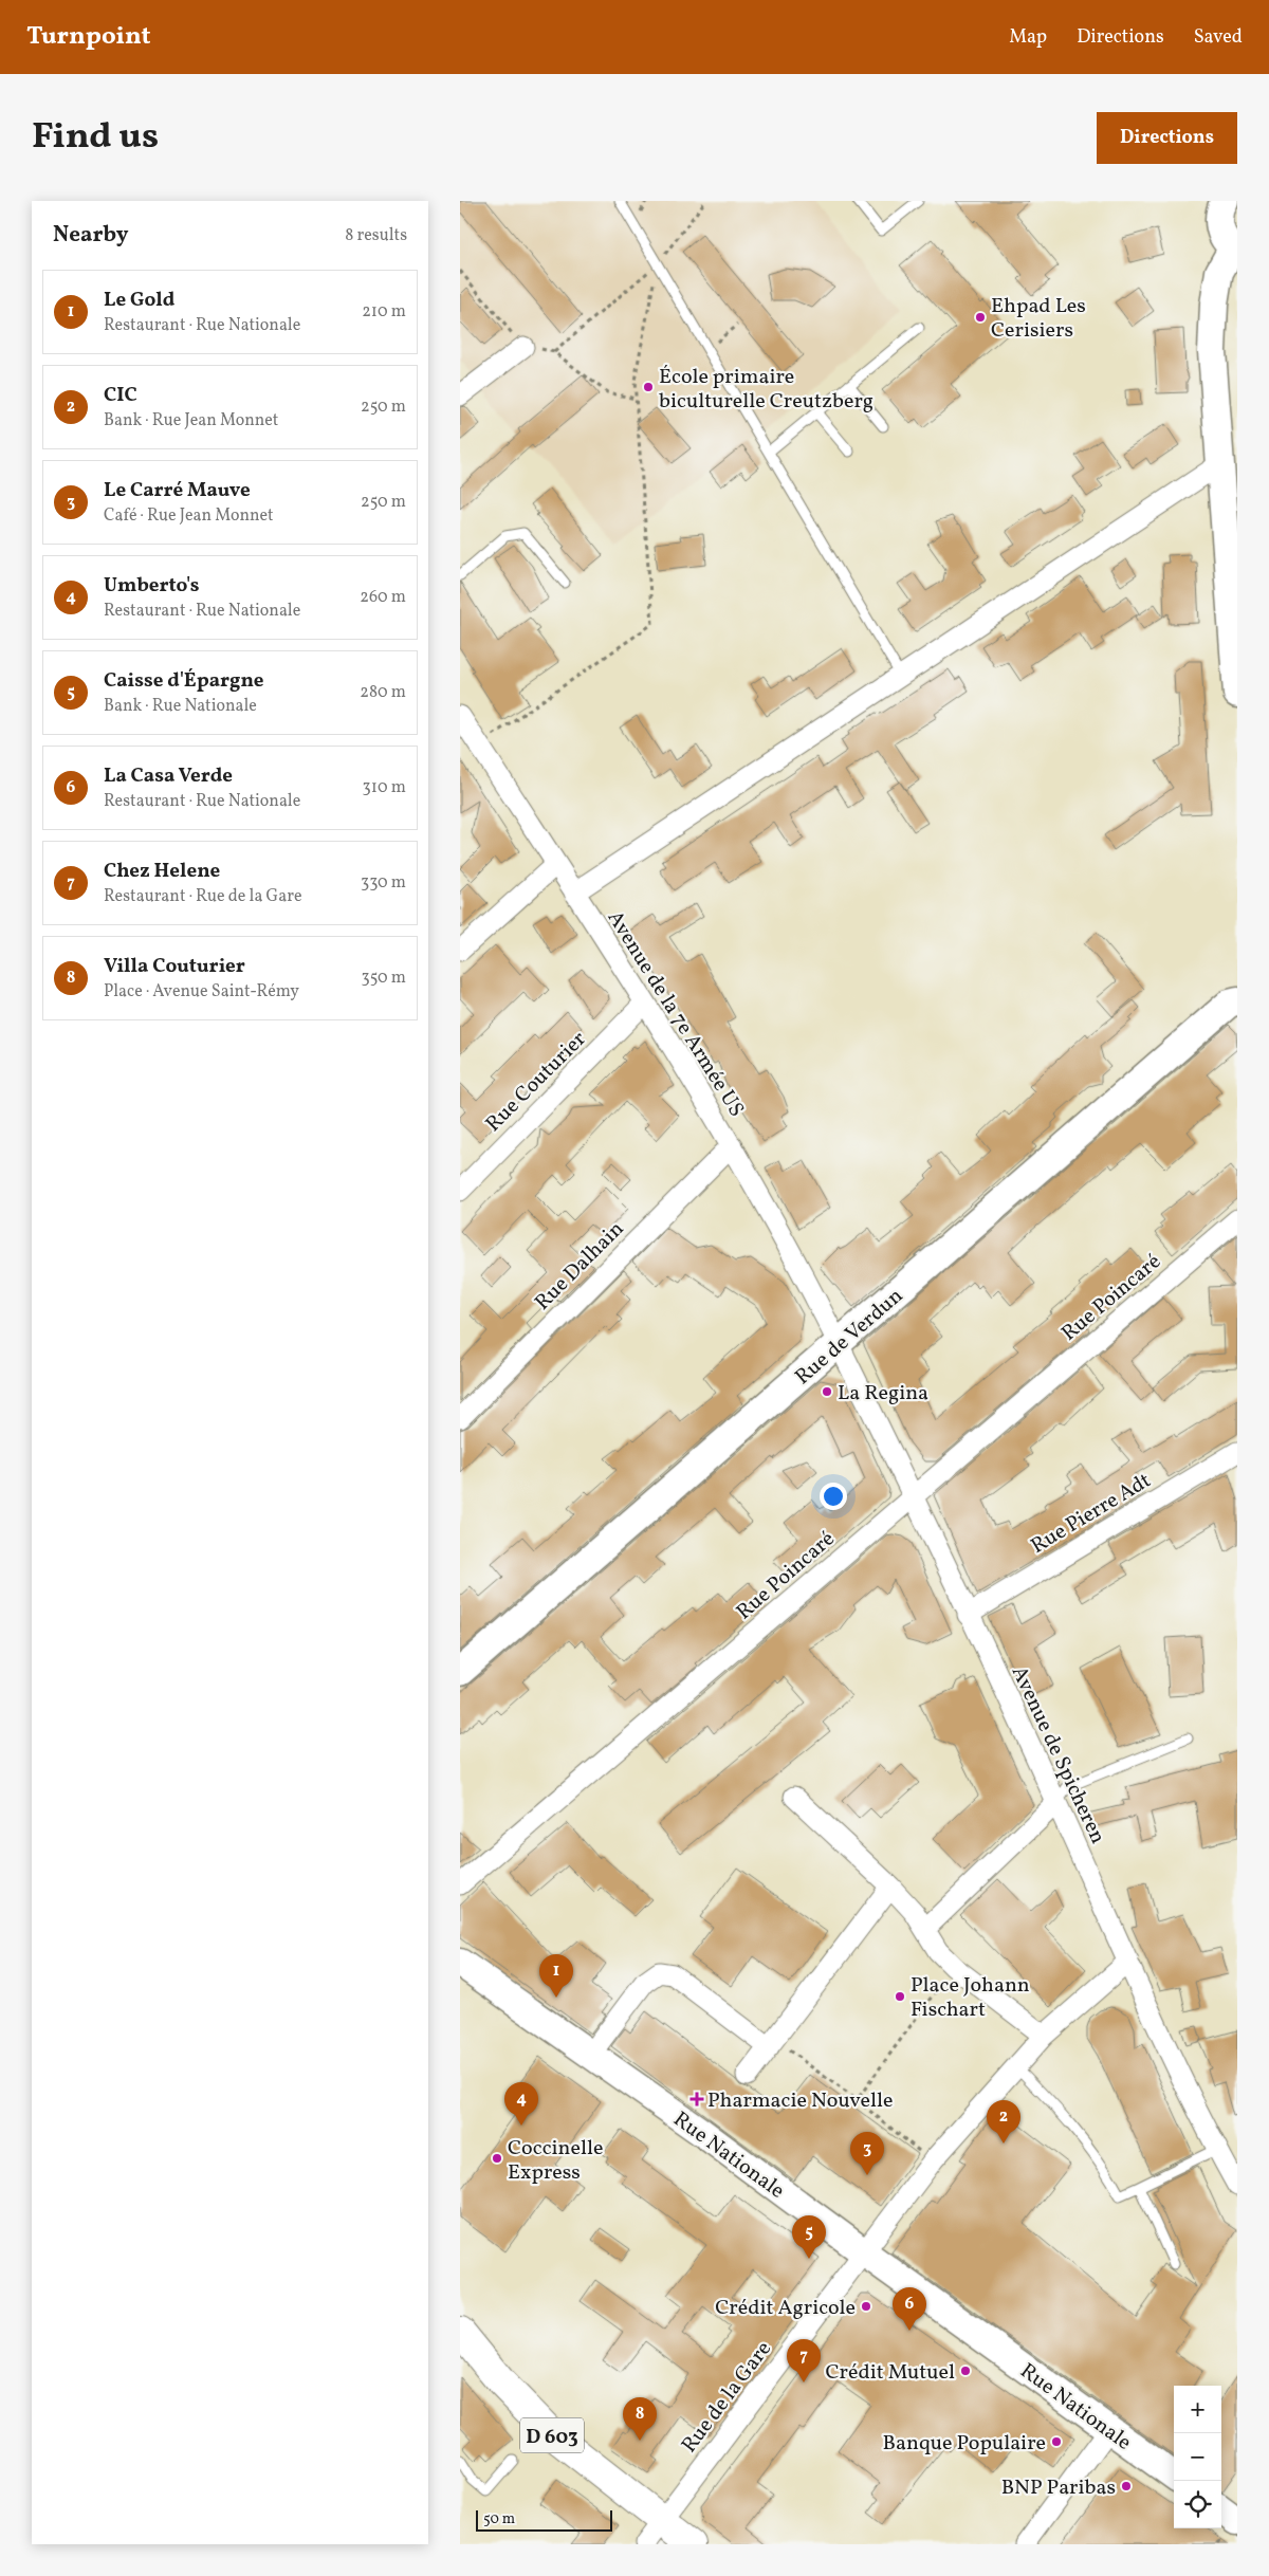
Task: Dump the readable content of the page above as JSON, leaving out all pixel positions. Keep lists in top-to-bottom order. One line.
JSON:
{"streets":{"main road":["Rue de Verdun","Rue Nationale","D 603"],"street":["Avenue de la 7e Armée US","Rue Couturier","Rue Dalhain","Rue Poincaré","Rue Pierre Adt","Avenue de Spicheren","Rue de la Gare"]},"crossings":[["Avenue de la 7e Armée US","Rue Couturier"],["Avenue de la 7e Armée US","Rue Dalhain"],["Avenue de la 7e Armée US","Rue de Verdun"],["Avenue de la 7e Armée US","Avenue de Spicheren"],["Rue Poincaré","Avenue de Spicheren"],["Rue de Verdun","Avenue de Spicheren"],["Rue Pierre Adt","Avenue de Spicheren"],["Avenue de Spicheren","Rue de la Gare"],["Rue Nationale","Rue de la Gare"],["Rue de la Gare","D 603"]],"places":{"other":["Ehpad Les Cerisiers","École primaire biculturelle Creutzberg","La Regina","Place Johann Fischart","Coccinelle Express","Crédit Agricole","Crédit Mutuel","Banque Populaire","BNP Paribas"],"health":["Pharmacie Nouvelle"]},"scale_bar":"50 m","page":{"header":"Turnpoint","nav":["Map","Directions","Saved"],"title":"Find us","buttons":"Directions","heading":["Nearby","8 results"],"list":[{"mark":"1","name":"Le Gold","note":"Restaurant · Rue Nationale","value":"210 m"},{"mark":"2","name":"CIC","note":"Bank · Rue Jean Monnet","value":"250 m"},{"mark":"3","name":"Le Carré Mauve","note":"Café · Rue Jean Monnet","value":"250 m"},{"mark":"4","name":"Umberto's","note":"Restaurant · Rue Nationale","value":"260 m"},{"mark":"5","name":"Caisse d'Épargne","note":"Bank · Rue Nationale","value":"280 m"},{"mark":"6","name":"La Casa Verde","note":"Restaurant · Rue Nationale","value":"310 m"},{"mark":"7","name":"Chez Helene","note":"Restaurant · Rue de la Gare","value":"330 m"},{"mark":"8","name":"Villa Couturier","note":"Place · Avenue Saint-Rémy","value":"350 m"}],"pins":["1","4","2","3","5","6","7","8"],"map_buttons":["+","−"],"scale":"50 m"}}
